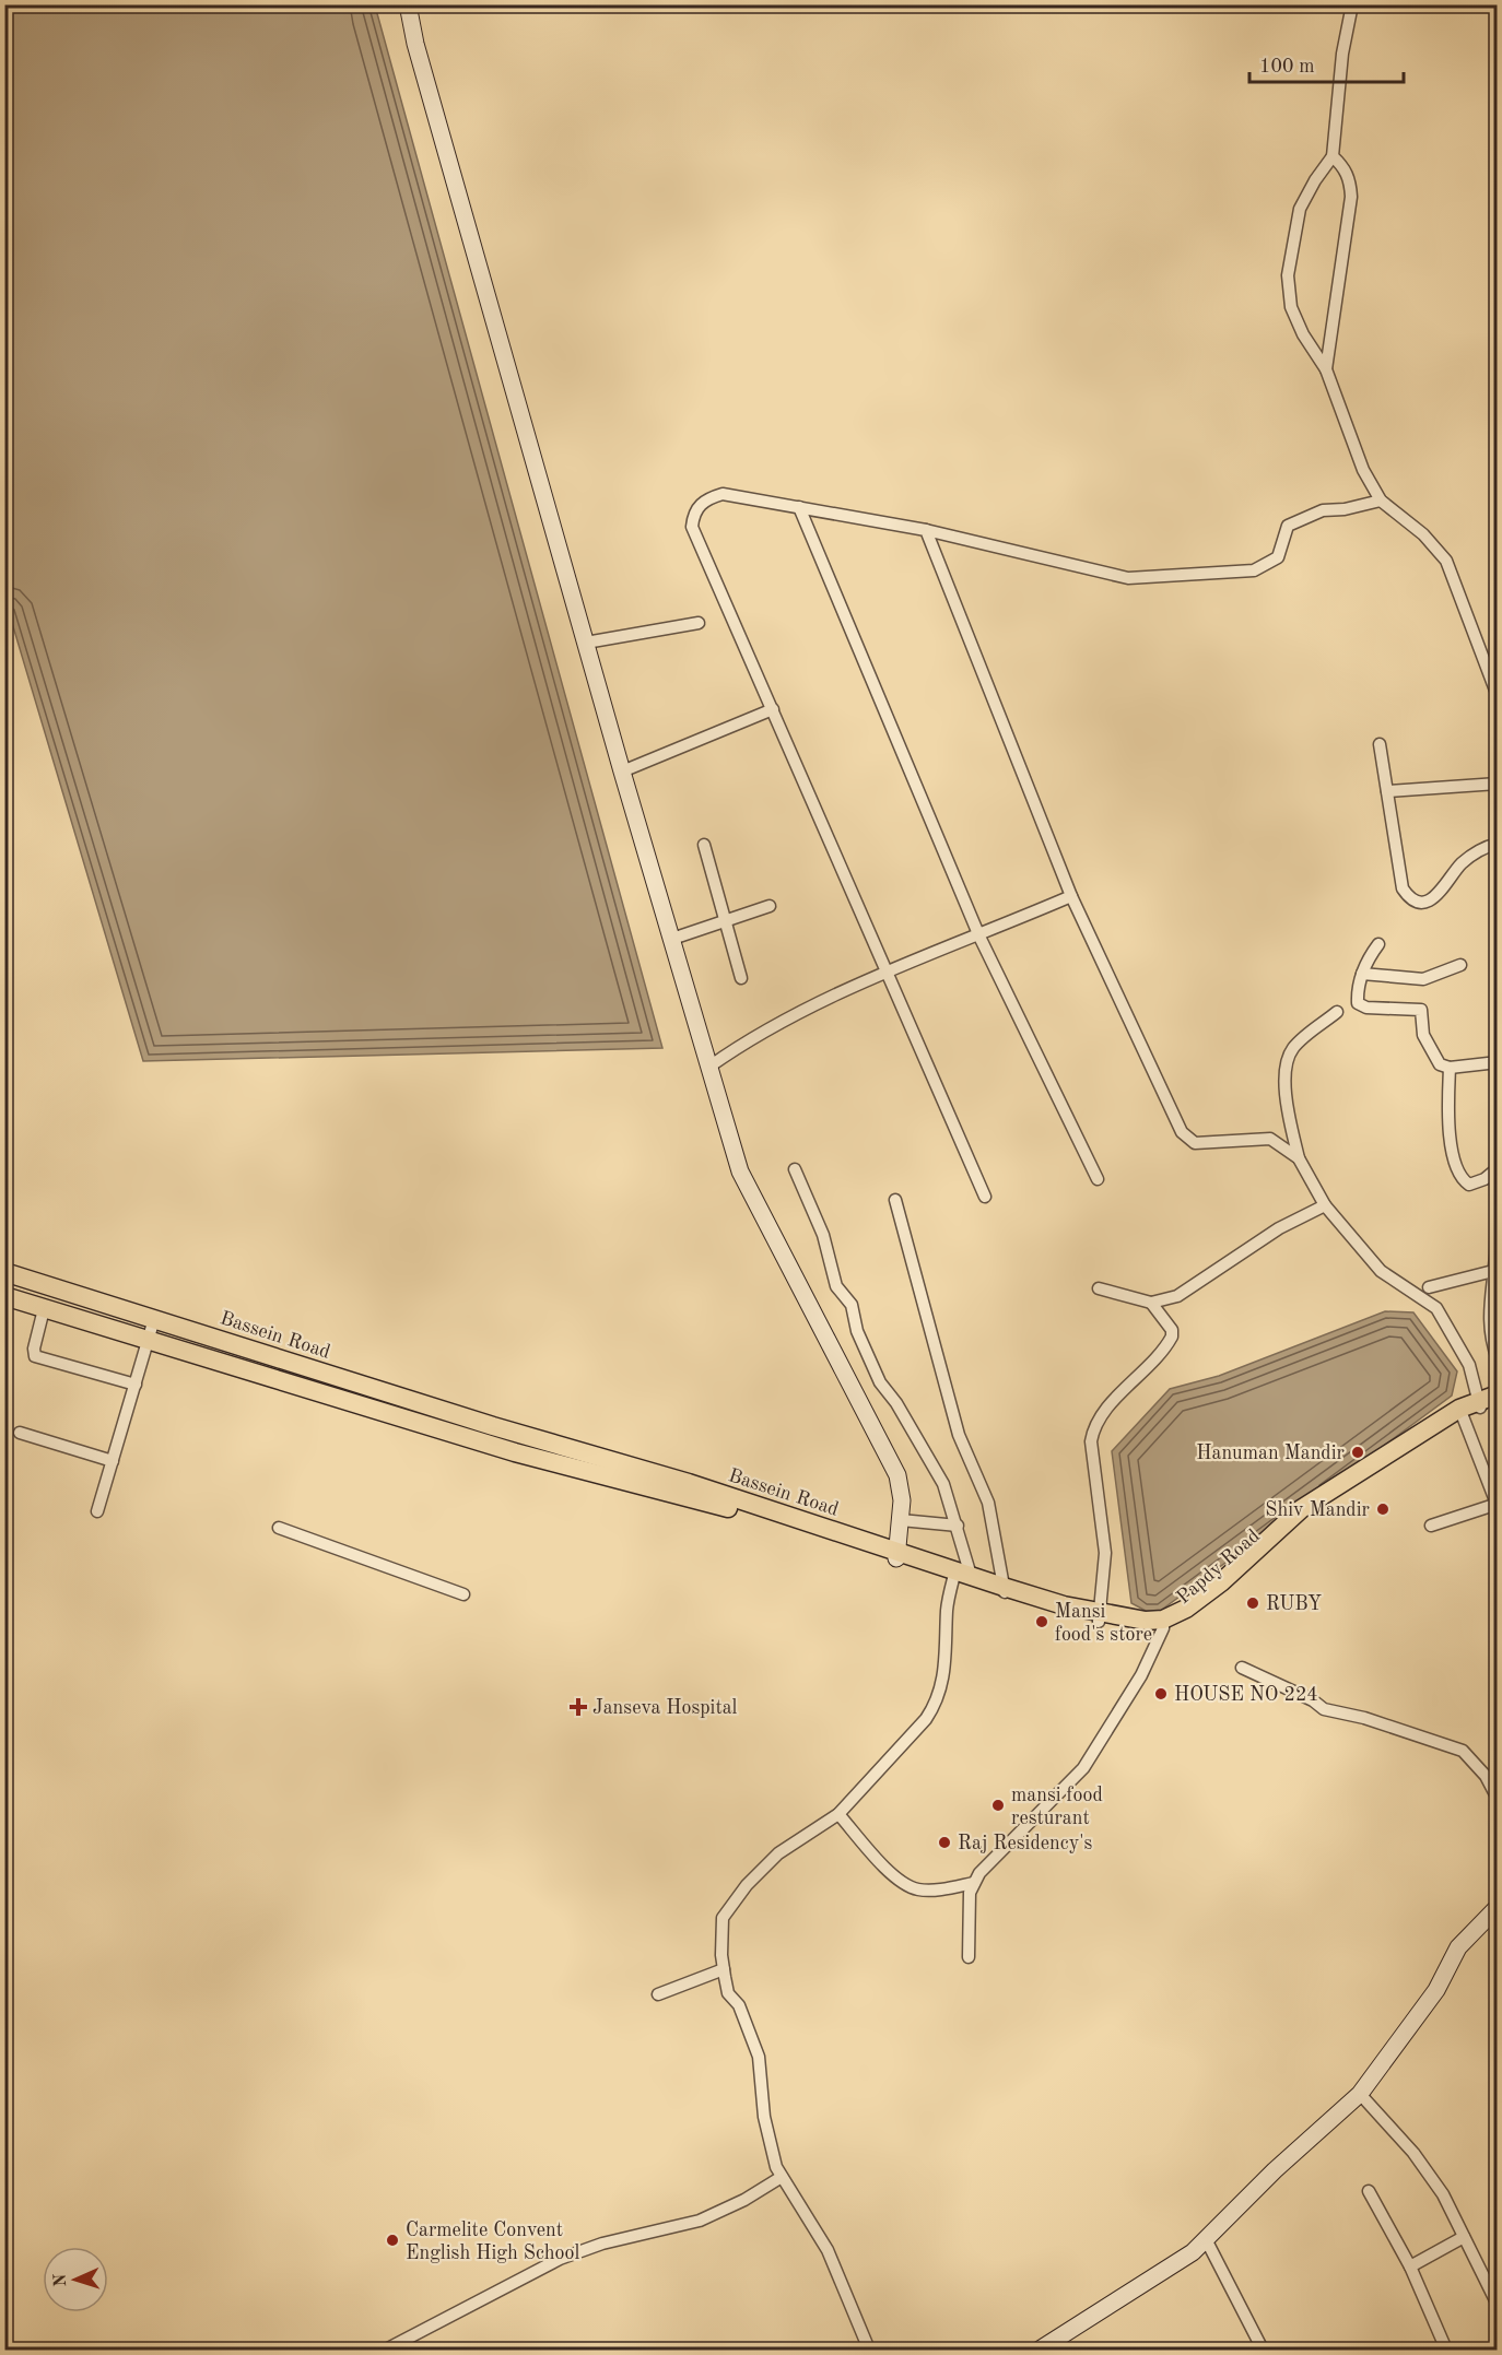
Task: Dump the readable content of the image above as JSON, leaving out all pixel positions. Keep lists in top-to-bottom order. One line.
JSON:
{"streets":{"main road":["Bassein Road","Papdy Road"]},"crossings":[["Bassein Road","Papdy Road"]],"places":{"other":["Hanuman Mandir","Shiv Mandir","RUBY","Mansi food's store","HOUSE NO 224","mansi food resturant","Raj Residency's","Carmelite Convent English High School"],"health":["Janseva Hospital"]},"scale_bar":"100 m","north":"left"}
